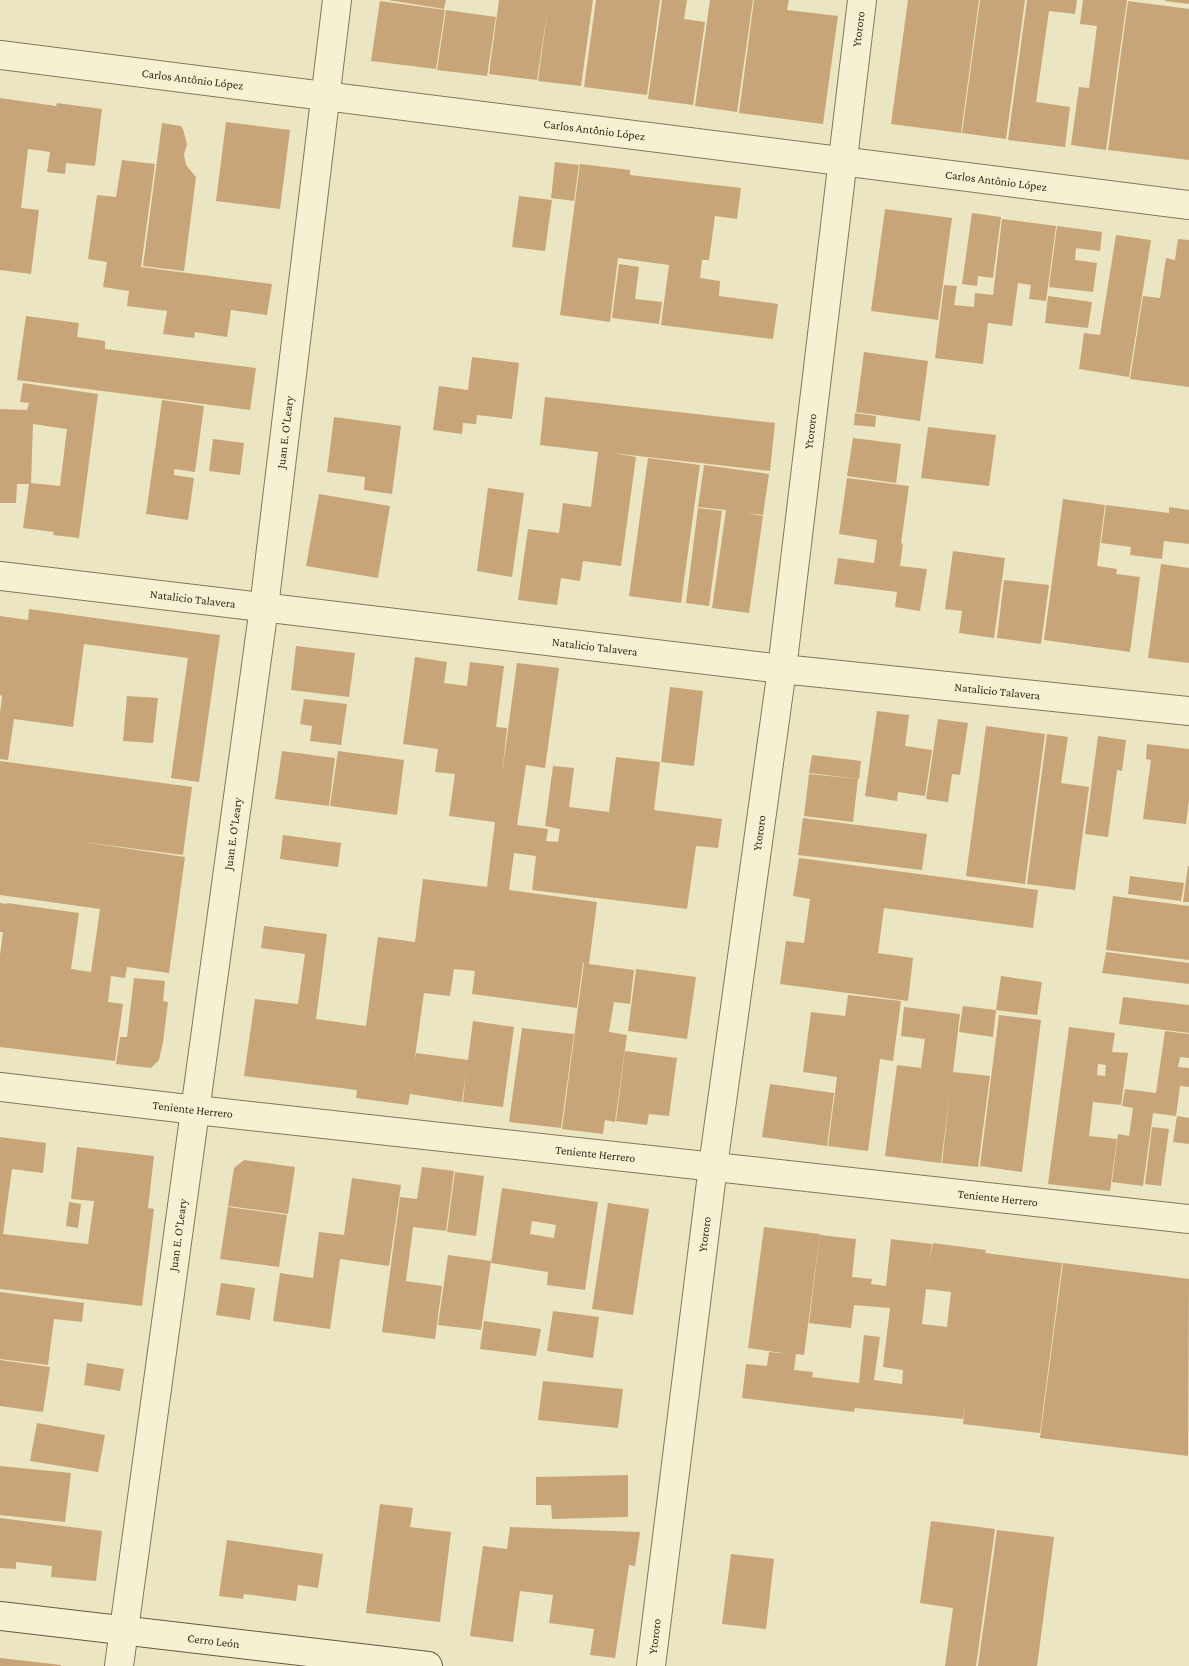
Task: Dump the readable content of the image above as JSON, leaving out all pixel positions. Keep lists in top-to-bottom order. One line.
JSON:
{"streets":{"street":["Ytororo","Carlos Antônio López","Juan E. O'Leary","Natalicio Talavera","Teniente Herrero","Cerro León"]},"crossings":[["Ytororo","Carlos Antônio López"],["Ytororo","Natalicio Talavera"],["Ytororo","Teniente Herrero"],["Carlos Antônio López","Juan E. O'Leary"],["Juan E. O'Leary","Natalicio Talavera"],["Juan E. O'Leary","Teniente Herrero"],["Juan E. O'Leary","Cerro León"]]}
